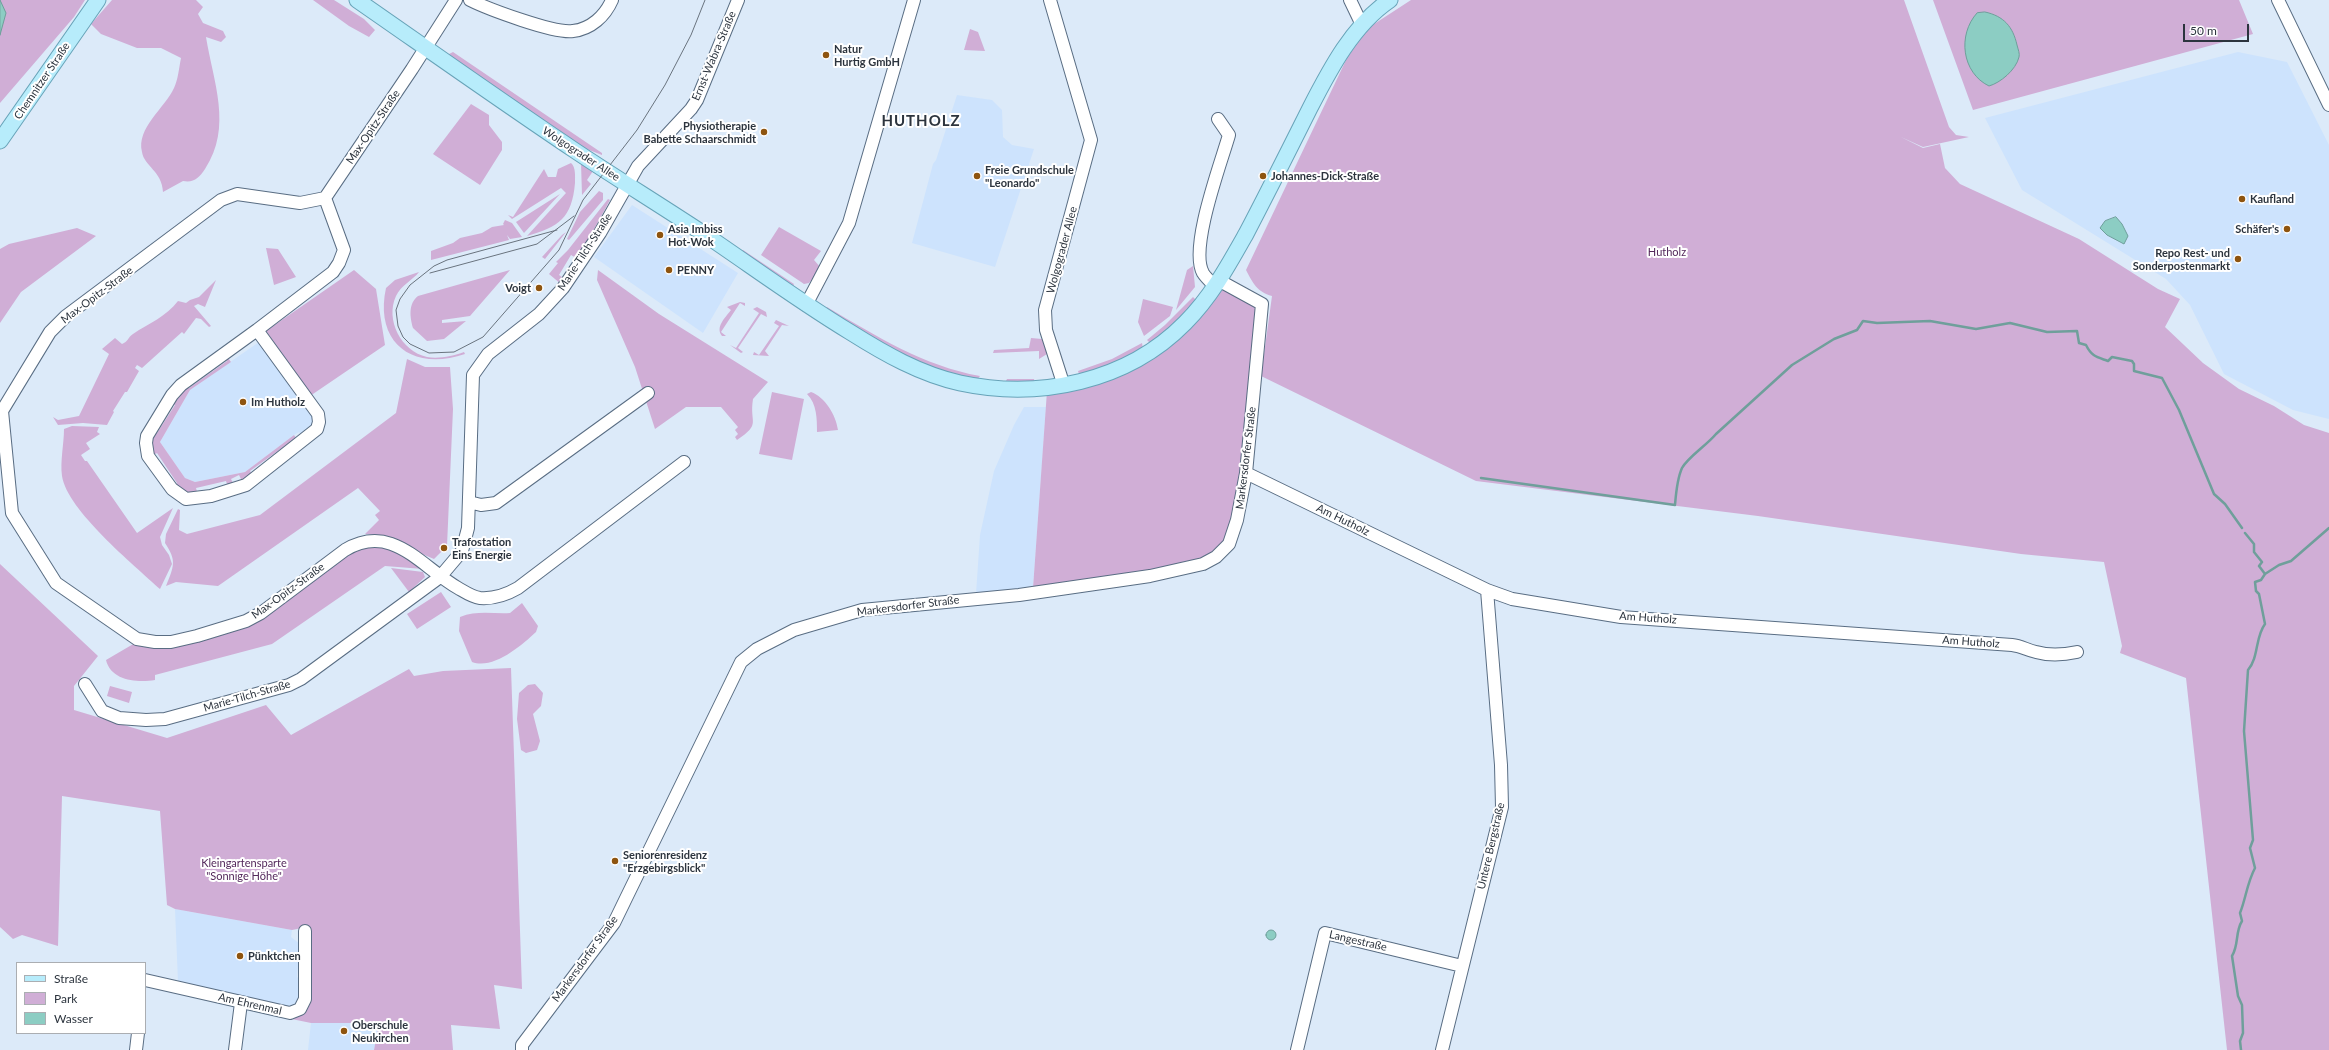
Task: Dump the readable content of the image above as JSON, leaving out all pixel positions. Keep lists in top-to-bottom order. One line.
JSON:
{"streets":{"main road":["Chemnitzer Straße","Wolgograder Allee"],"street":["Ernst-Wabra-Straße","Max-Opitz-Straße","Marie-Tilch-Straße","Markersdorfer Straße","Am Hutholz","Untere Bergstraße","Langestraße","Am Ehrenmal"]},"crossings":[["Ernst-Wabra-Straße","Wolgograder Allee"],["Ernst-Wabra-Straße","Marie-Tilch-Straße"],["Max-Opitz-Straße","Wolgograder Allee"],["Max-Opitz-Straße","Marie-Tilch-Straße"],["Wolgograder Allee","Marie-Tilch-Straße"],["Wolgograder Allee","Markersdorfer Straße"],["Markersdorfer Straße","Am Hutholz"],["Am Hutholz","Untere Bergstraße"],["Untere Bergstraße","Langestraße"]],"districts":["HUTHOLZ"],"parks":["Hutholz","Kleingartensparte \"Sonnige Höhe\""],"places":["Natur Hurtig GmbH","Physiotherapie Babette Schaarschmidt","Freie Grundschule \"Leonardo\"","Johannes-Dick-Straße","Kaufland","Schäfer's","Asia Imbiss Hot-Wok","Repo Rest- und Sonderpostenmarkt","PENNY","Voigt","Im Hutholz","Trafostation Eins Energie","Seniorenresidenz \"Erzgebirgsblick\"","Pünktchen","Oberschule Neukirchen"],"legend":["Straße","Park","Wasser"],"scale_bar":"50 m"}
